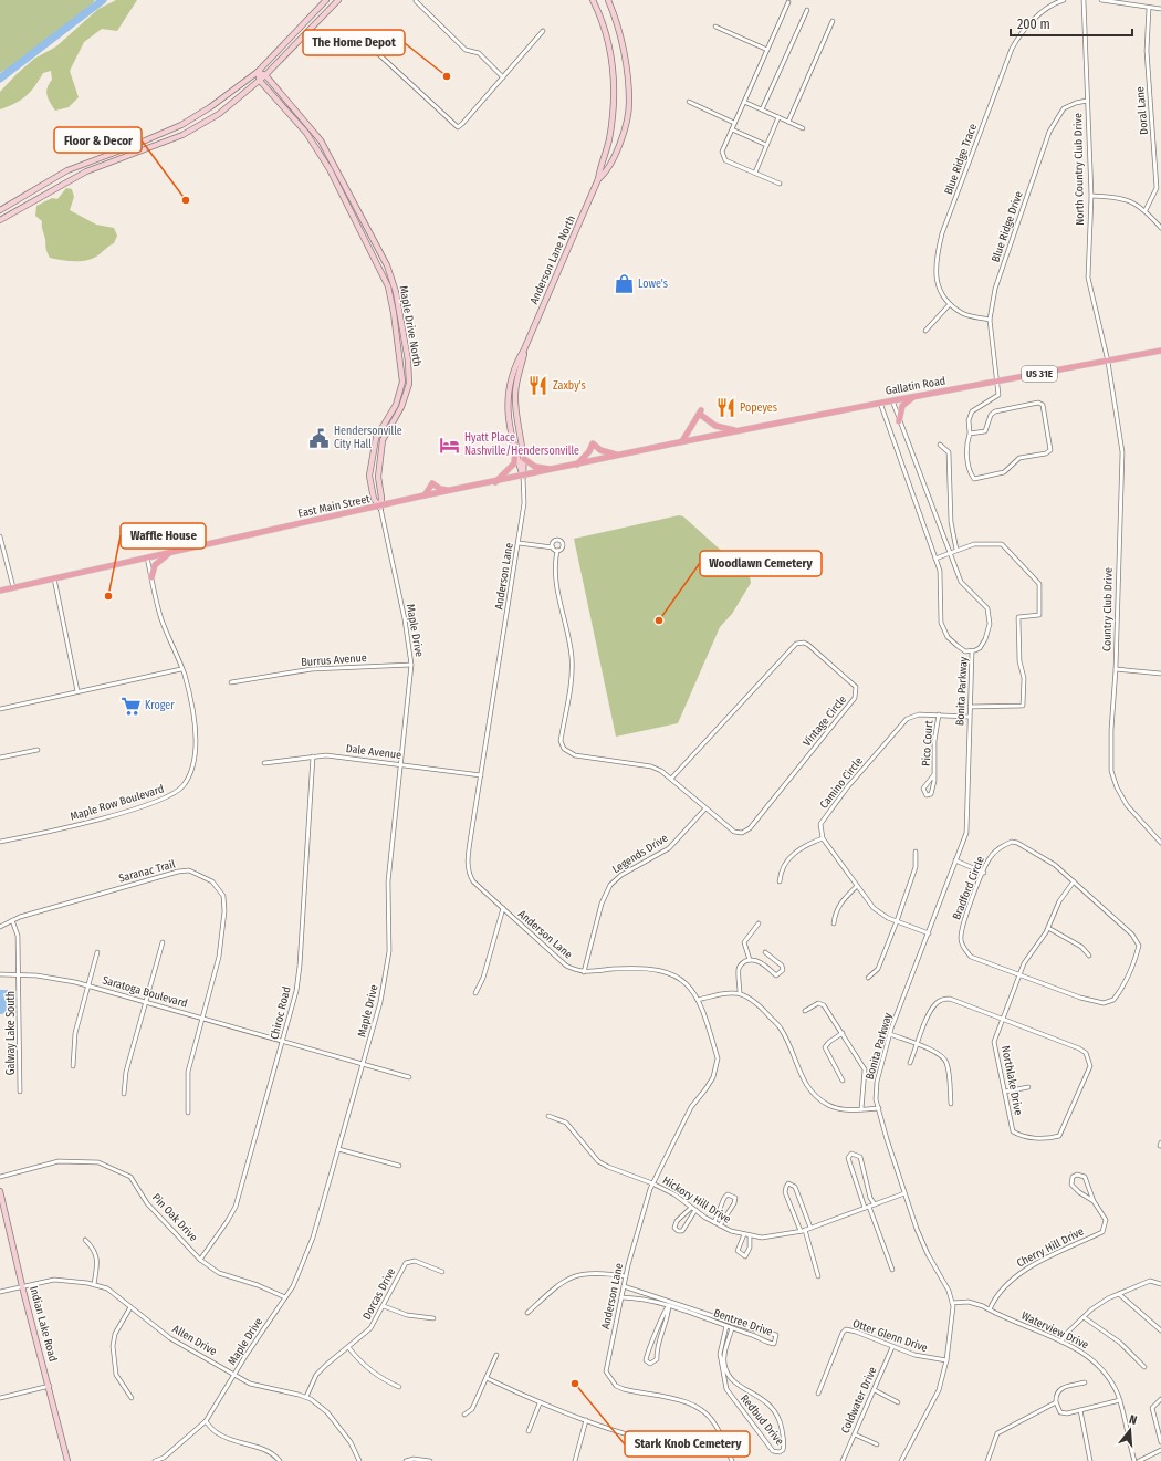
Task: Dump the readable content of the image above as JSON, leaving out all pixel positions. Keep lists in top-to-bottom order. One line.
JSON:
{"streets":{"main road":["US 31E","Gallatin Road","East Main Street"],"street":["Doral Lane","Blue Ridge Trace","North Country Club Drive","Blue Ridge Drive","Anderson Lane North","Maple Drive North","Anderson Lane","Country Club Drive","Maple Drive","Burrus Avenue","Bonita Parkway","Vintage Circle","Pico Court","Dale Avenue","Camino Circle","Maple Row Boulevard","Legends Drive","Saranac Trail","Bradford Circle","Saratoga Boulevard","Chiroc Road","Galway Lake South","Northlake Drive","Hickory Hill Drive","Pin Oak Drive","Cherry Hill Drive","Dorcas Drive","Bentree Drive","Indian Lake Road","Waterview Drive","Otter Glenn Drive","Allen Drive","Coldwater Drive","Redbud Drive"]},"crossings":[["Blue Ridge Trace","Blue Ridge Drive"],["North Country Club Drive","Blue Ridge Drive"],["North Country Club Drive","Gallatin Road"],["North Country Club Drive","Country Club Drive"],["Blue Ridge Drive","Gallatin Road"],["Anderson Lane North","East Main Street"],["Anderson Lane North","Anderson Lane"],["Maple Drive North","East Main Street"],["Maple Drive North","Maple Drive"],["Gallatin Road","East Main Street"],["Gallatin Road","Country Club Drive"],["Gallatin Road","Bonita Parkway"],["East Main Street","Anderson Lane"],["East Main Street","Maple Drive"],["East Main Street","Maple Row Boulevard"],["Anderson Lane","Dale Avenue"],["Anderson Lane","Legends Drive"],["Anderson Lane","Hickory Hill Drive"],["Anderson Lane","Bentree Drive"],["Maple Drive","Burrus Avenue"],["Maple Drive","Dale Avenue"],["Maple Drive","Saratoga Boulevard"],["Maple Drive","Pin Oak Drive"],["Maple Drive","Allen Drive"],["Bonita Parkway","Camino Circle"],["Bonita Parkway","Hickory Hill Drive"],["Bonita Parkway","Waterview Drive"],["Bonita Parkway","Otter Glenn Drive"],["Vintage Circle","Legends Drive"],["Pico Court","Camino Circle"],["Dale Avenue","Chiroc Road"],["Saranac Trail","Saratoga Boulevard"],["Saranac Trail","Galway Lake South"],["Saratoga Boulevard","Chiroc Road"],["Saratoga Boulevard","Galway Lake South"],["Chiroc Road","Pin Oak Drive"],["Cherry Hill Drive","Waterview Drive"],["Dorcas Drive","Allen Drive"],["Bentree Drive","Redbud Drive"],["Indian Lake Road","Allen Drive"],["Otter Glenn Drive","Coldwater Drive"]],"places":{"other":["The Home Depot","Floor & Decor","Waffle House","Woodlawn Cemetery","Stark Knob Cemetery"],"shop":["Lowe's"],"restaurant":["Zaxby's","Popeyes"],"public building":["Hendersonville City Hall"],"hotel":["Hyatt Place Nashville/Hendersonville"],"supermarket":["Kroger"]},"scale_bar":"200 m","north":"top"}
